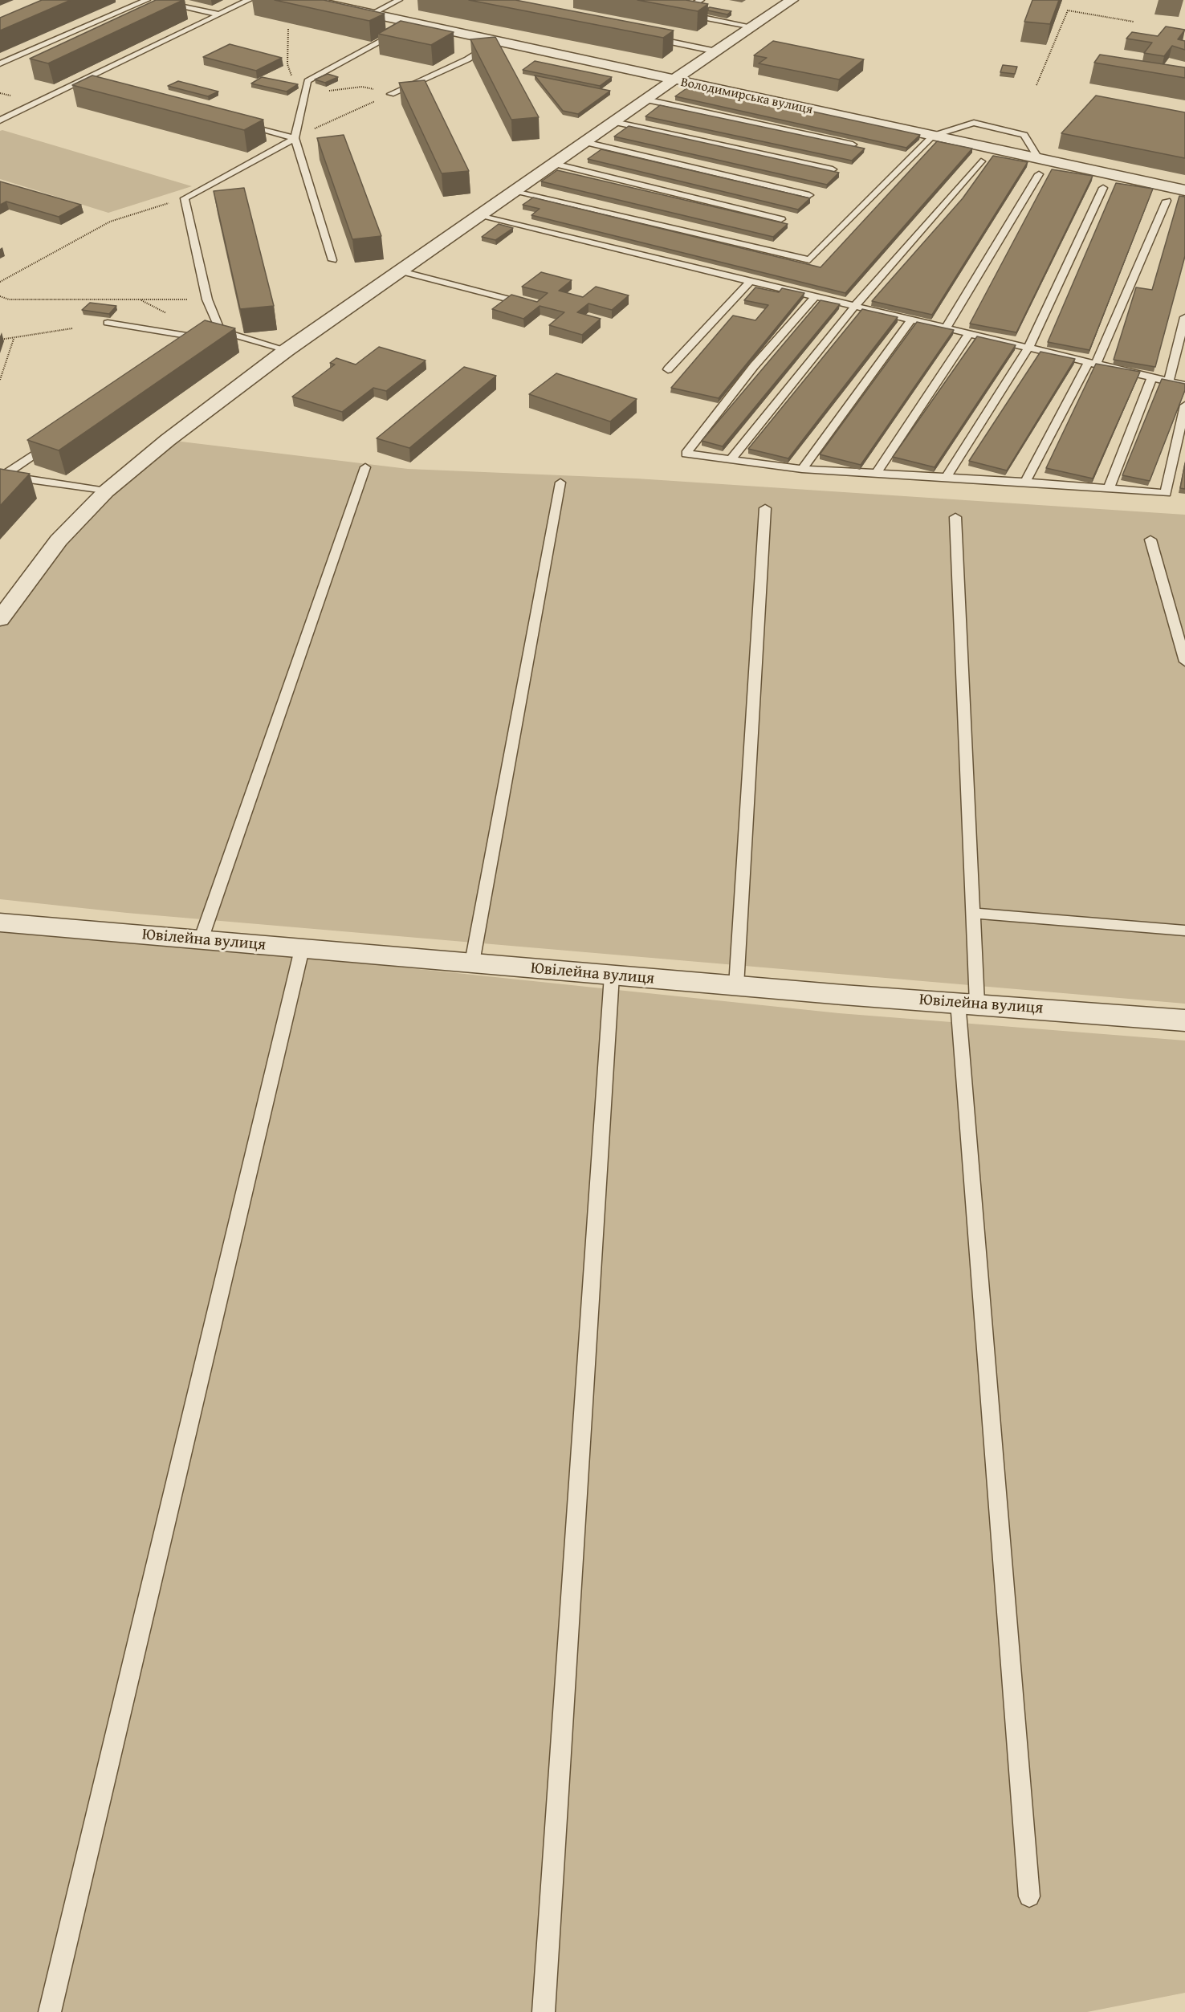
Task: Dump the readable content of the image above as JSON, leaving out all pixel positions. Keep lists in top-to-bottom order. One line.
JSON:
{"streets":{"street":["Володимирська вулиця","Ювілейна вулиця"]}}
